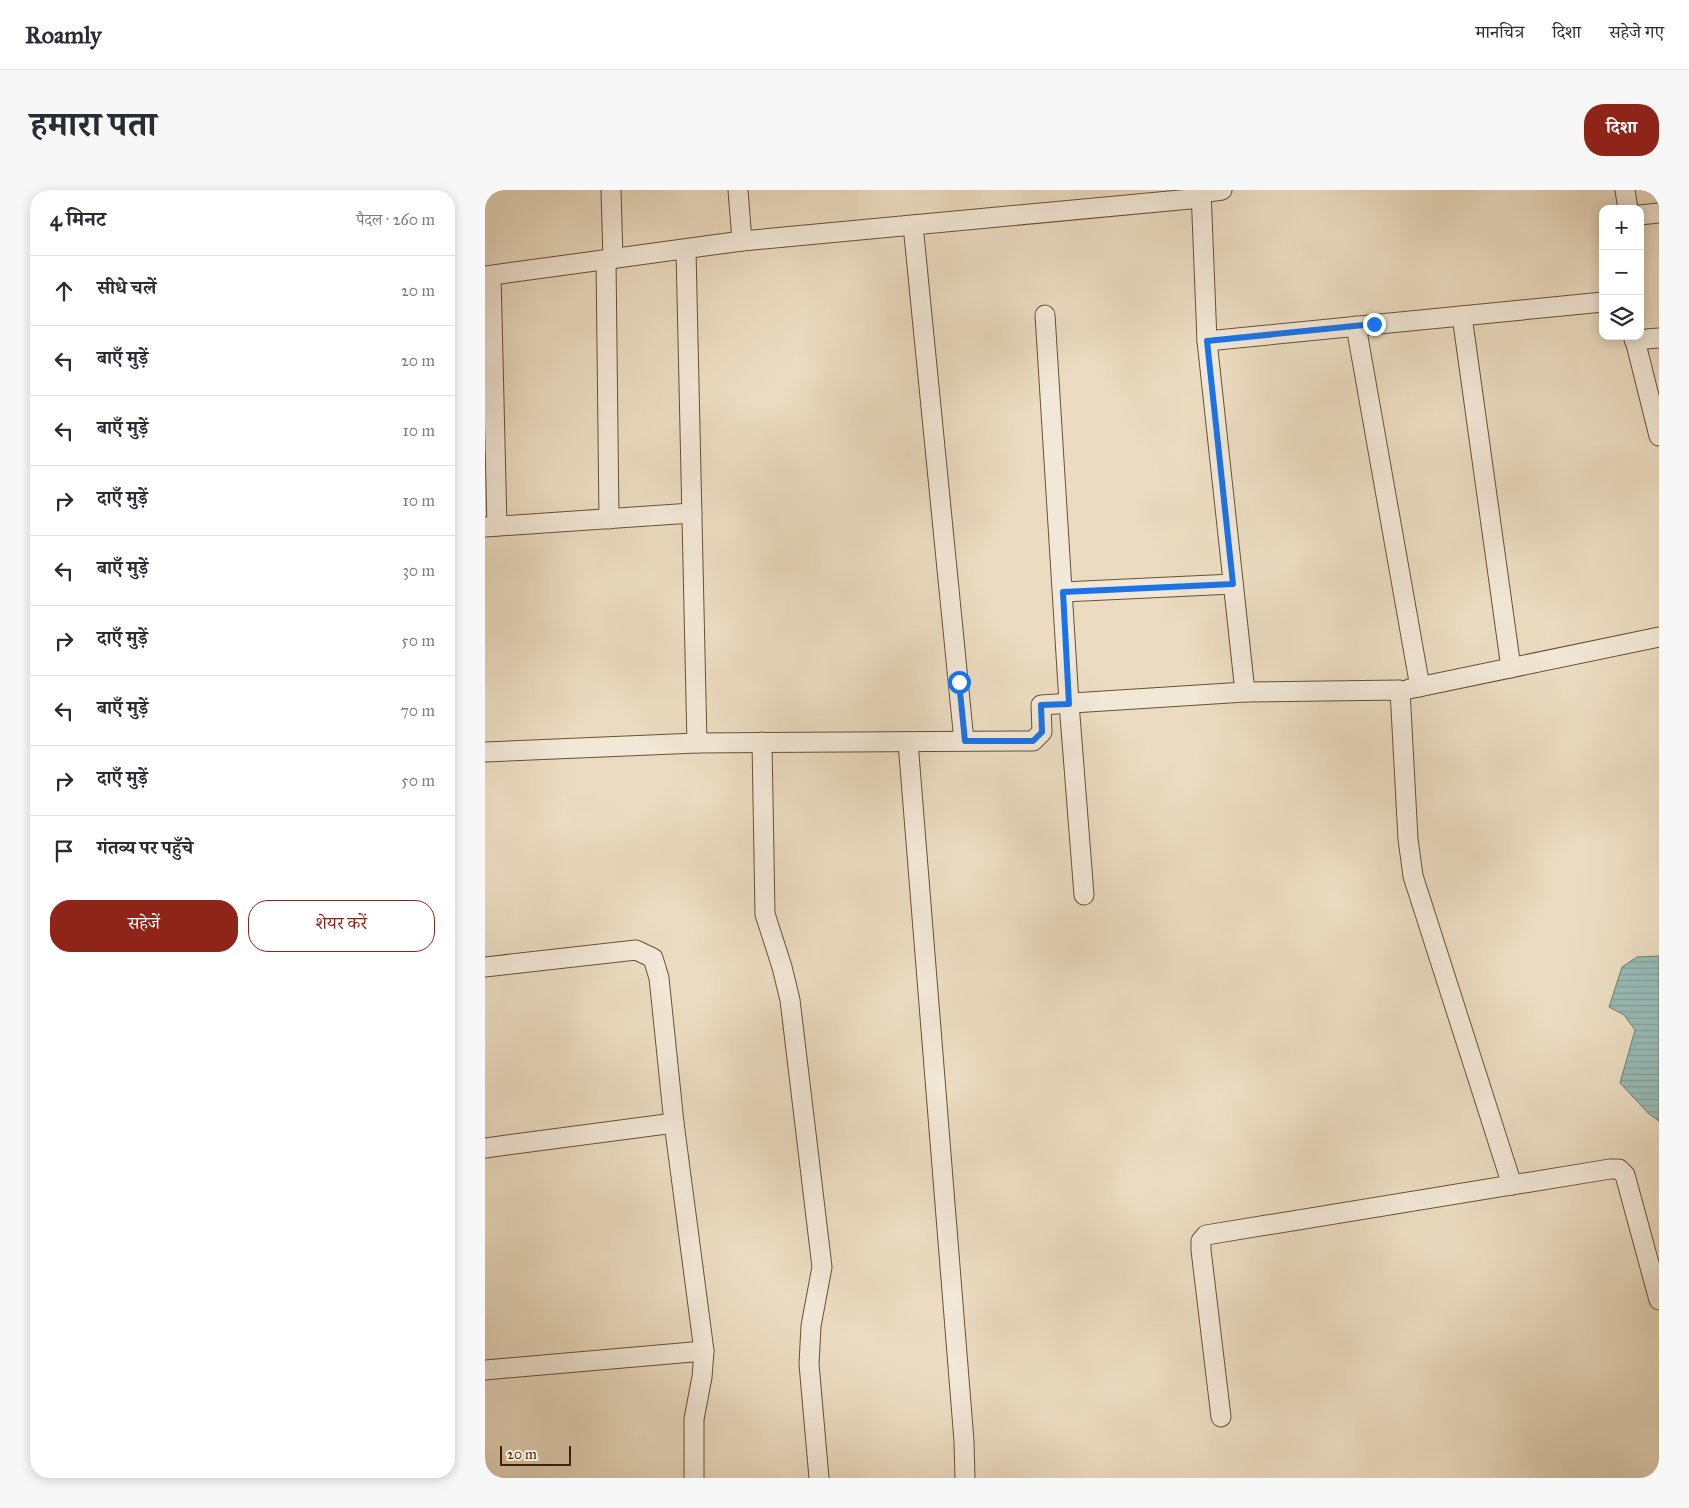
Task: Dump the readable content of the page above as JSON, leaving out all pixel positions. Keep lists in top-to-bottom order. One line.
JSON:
{"scale_bar":"20 m","page":{"header":"Roamly","nav":["मानचित्र","दिशा","सहेजे गए"],"title":"हमारा पता","buttons":["दिशा",["सहेजें","शेयर करें"]],"heading":["4 मिनट","पैदल · 260 m"],"map_buttons":["+","−"],"list":[["सीधे चलें","20 m"],["बाएँ मुड़ें","20 m"],["बाएँ मुड़ें","10 m"],["दाएँ मुड़ें","10 m"],["बाएँ मुड़ें","30 m"],["दाएँ मुड़ें","50 m"],["बाएँ मुड़ें","70 m"],["दाएँ मुड़ें","50 m"],"गंतव्य पर पहुँचे"],"scale":"20 m"}}
